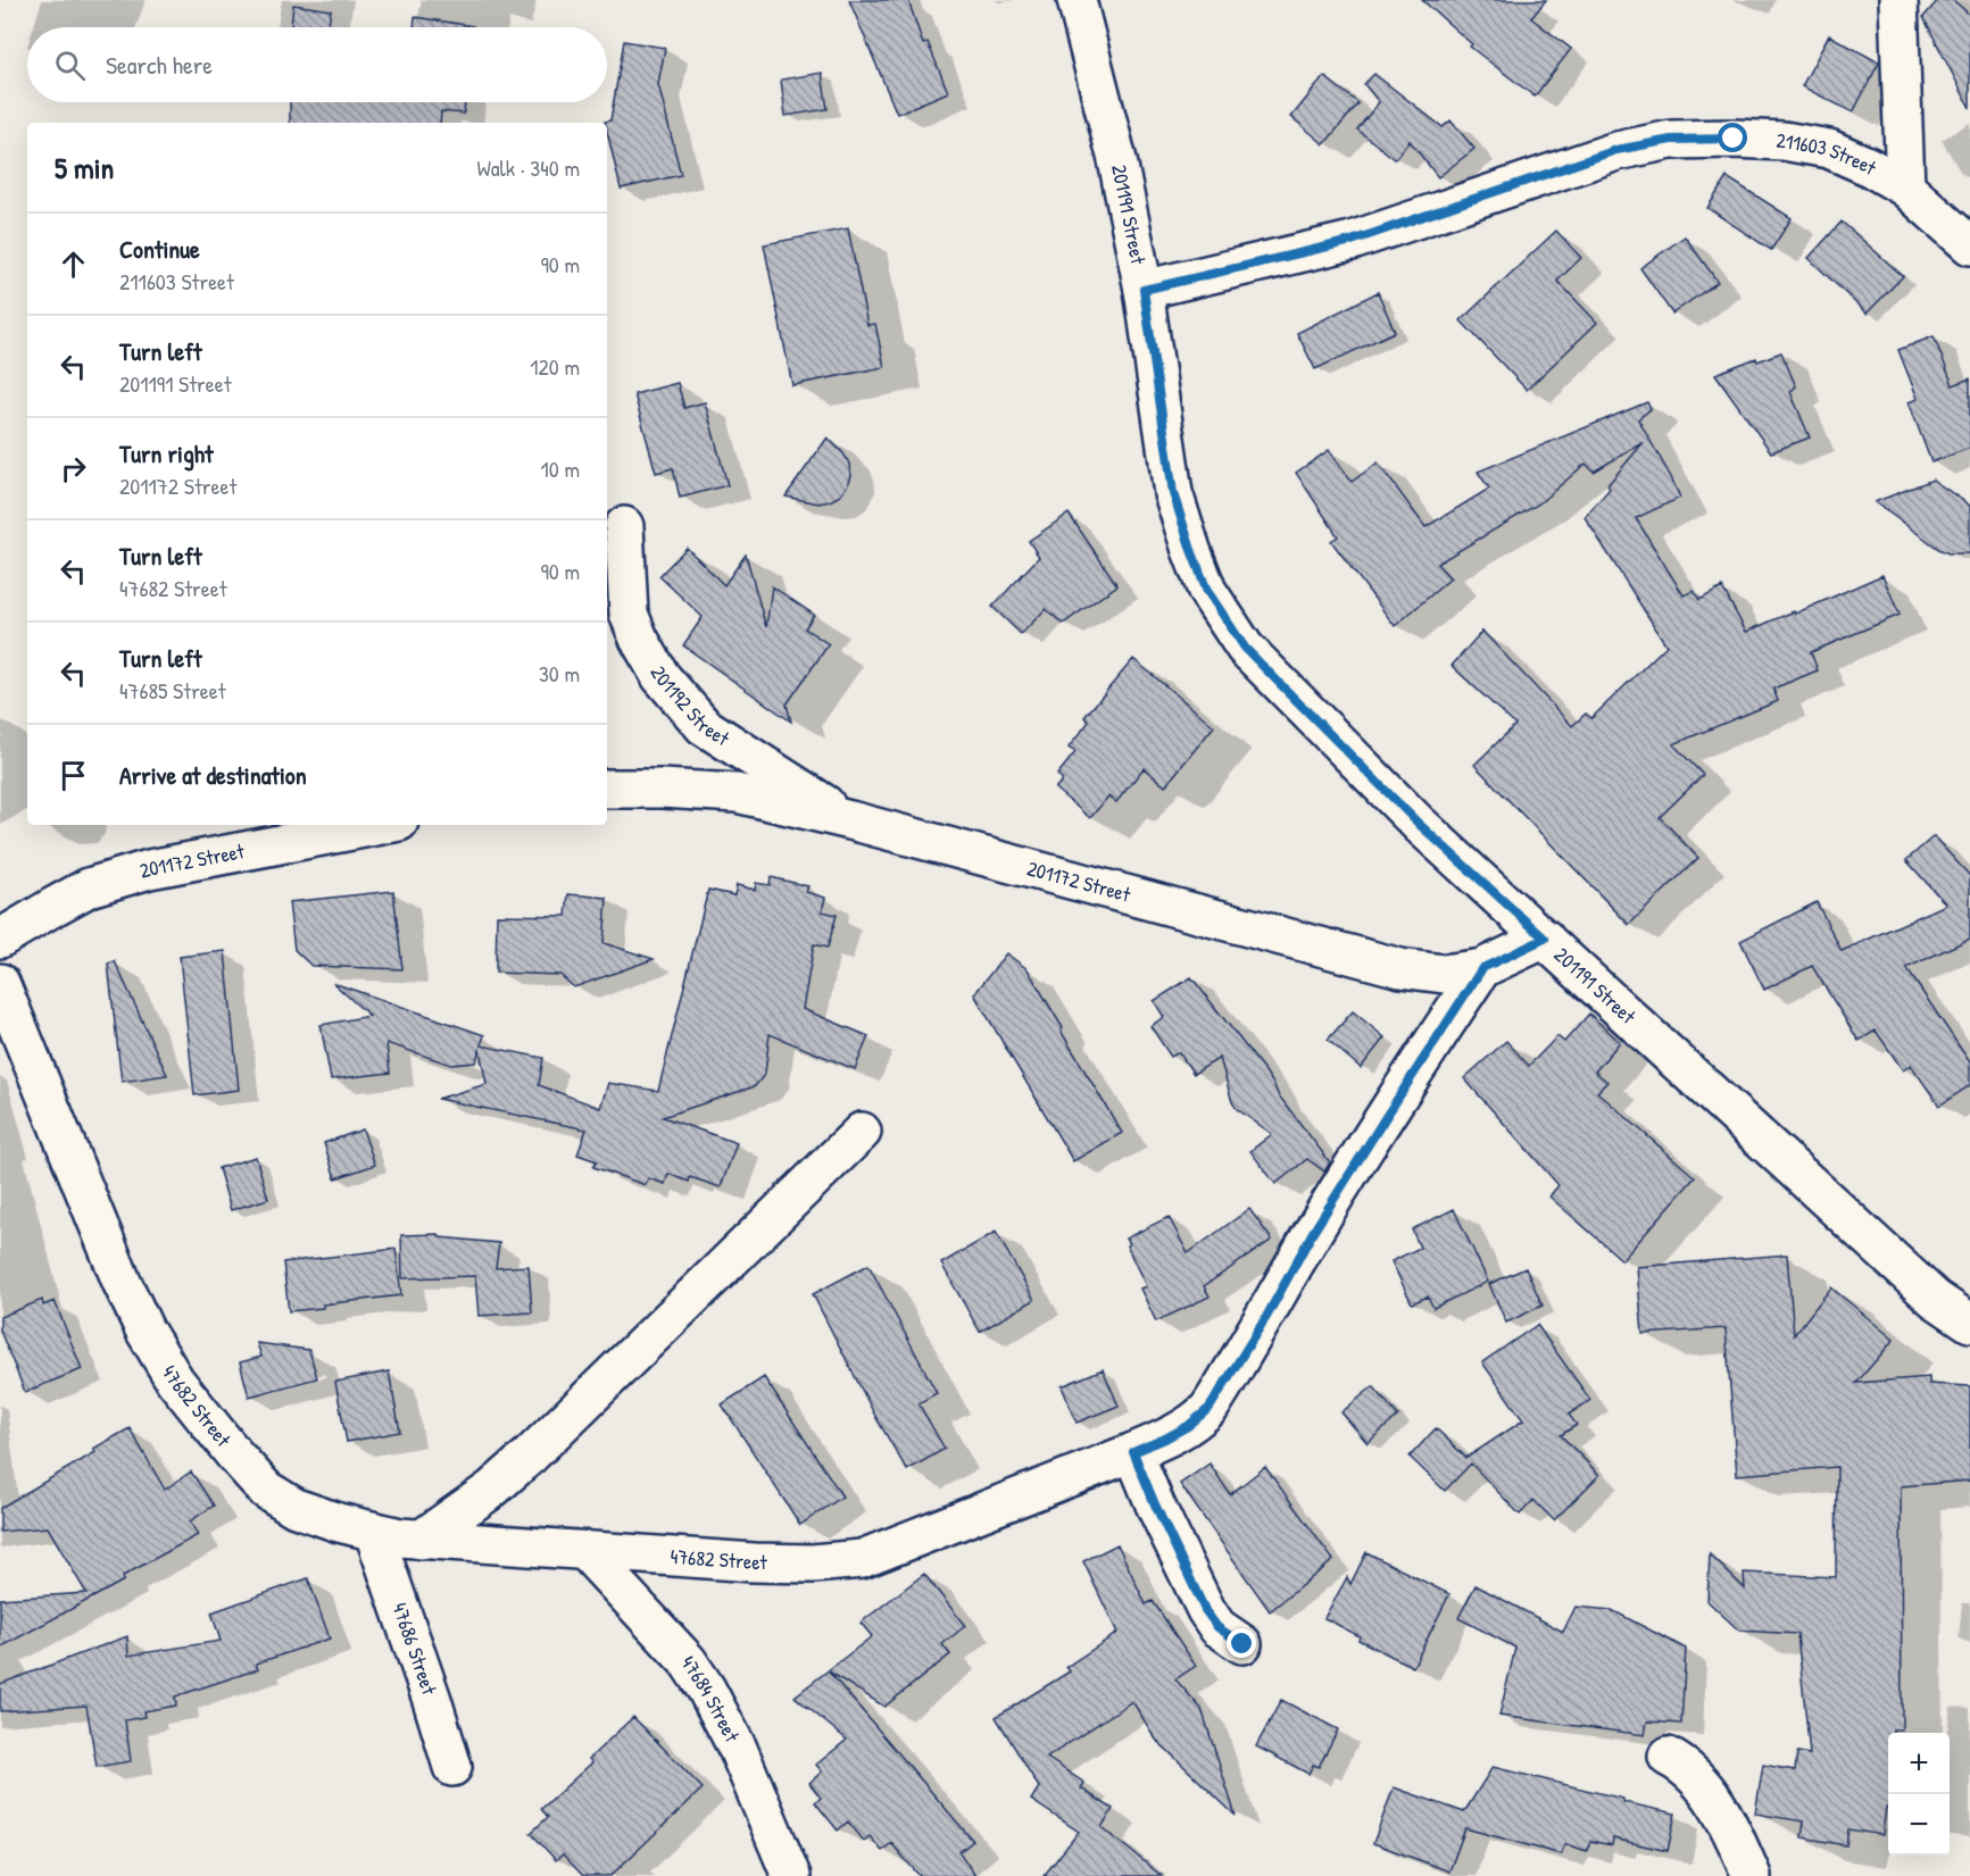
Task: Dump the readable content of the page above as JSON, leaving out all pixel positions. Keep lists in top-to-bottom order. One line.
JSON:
{"streets":{"street":["211603 Street","201191 Street","201192 Street","201172 Street","47682 Street","47686 Street","47684 Street"]},"crossings":[["211603 Street","201191 Street"],["201191 Street","201172 Street"],["201192 Street","201172 Street"],["201172 Street","47682 Street"],["47682 Street","47686 Street"],["47682 Street","47684 Street"]],"page":{"search":"Search here","heading":["5 min","Walk · 340 m"],"list":[["Continue","211603 Street","90 m"],["Turn left","201191 Street","120 m"],["Turn right","201172 Street","10 m"],["Turn left","47682 Street","90 m"],["Turn left","47685 Street","30 m"],"Arrive at destination"],"map_buttons":["+","−"]}}
